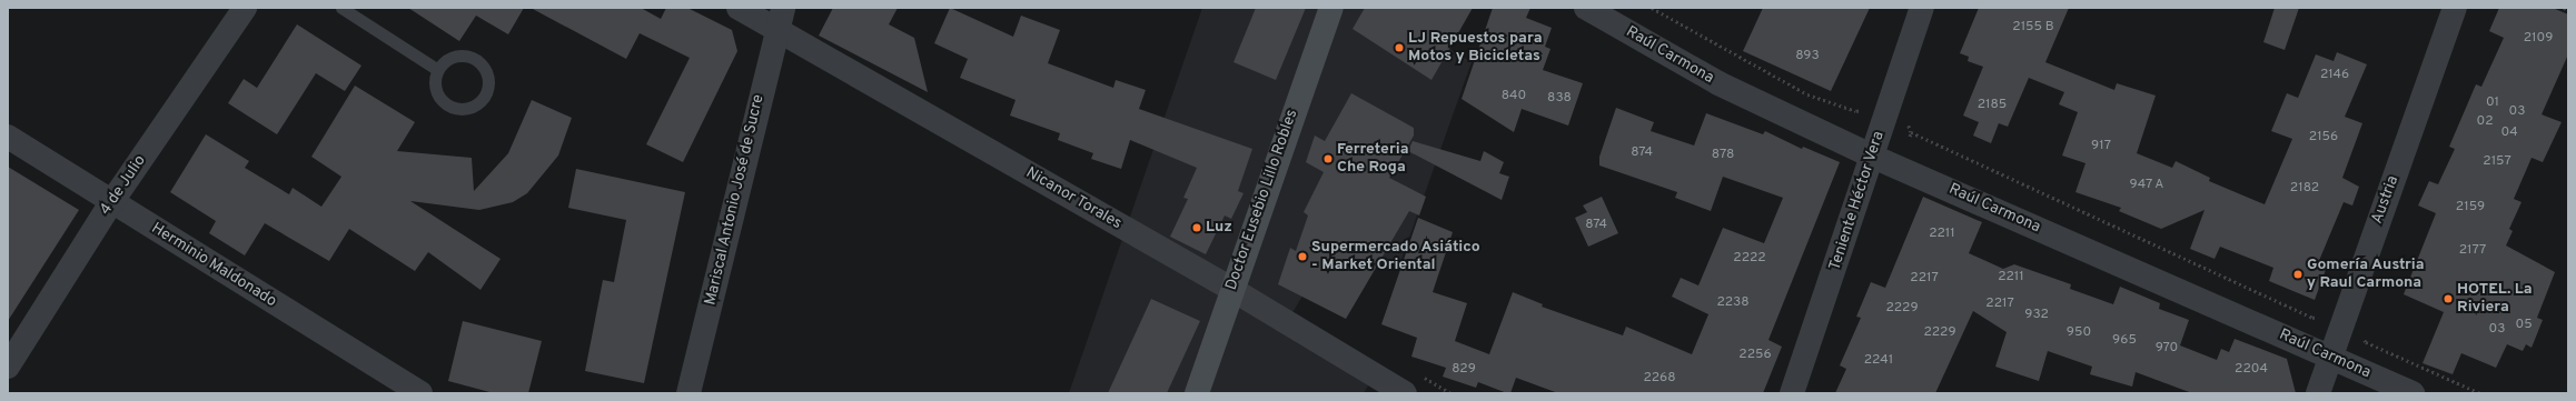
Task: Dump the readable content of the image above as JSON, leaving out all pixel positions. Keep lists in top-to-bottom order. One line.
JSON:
{"streets":{"main road":["Doctor Eusebio Lillo Robles"],"street":["Raúl Carmona","4 de Julio","Nicanor Torales","Mariscal Antonio José de Sucre","Austria","Teniente Héctor Vera","Herminio Maldonado"]},"crossings":[["Raúl Carmona","Austria"],["Raúl Carmona","Teniente Héctor Vera"],["4 de Julio","Herminio Maldonado"],["Nicanor Torales","Mariscal Antonio José de Sucre"],["Nicanor Torales","Doctor Eusebio Lillo Robles"]],"places":["LJ Repuestos para Motos y Bicicletas","Ferreteria Che Roga","Luz","Supermercado Asiático - Market Oriental","Gomería Austria y Raul Carmona","HOTEL. La Riviera"],"house_numbers":["2155 B","2109","893","2146","840","838","01","2185","03","02","04","2156","917","874","878","2157","947 A","2182","2159","874","2211","2177","2222","2211","2217","2238","2217","2229","932","05","03","2229","950","965","970","2256","2241","829","2204","2268"]}
